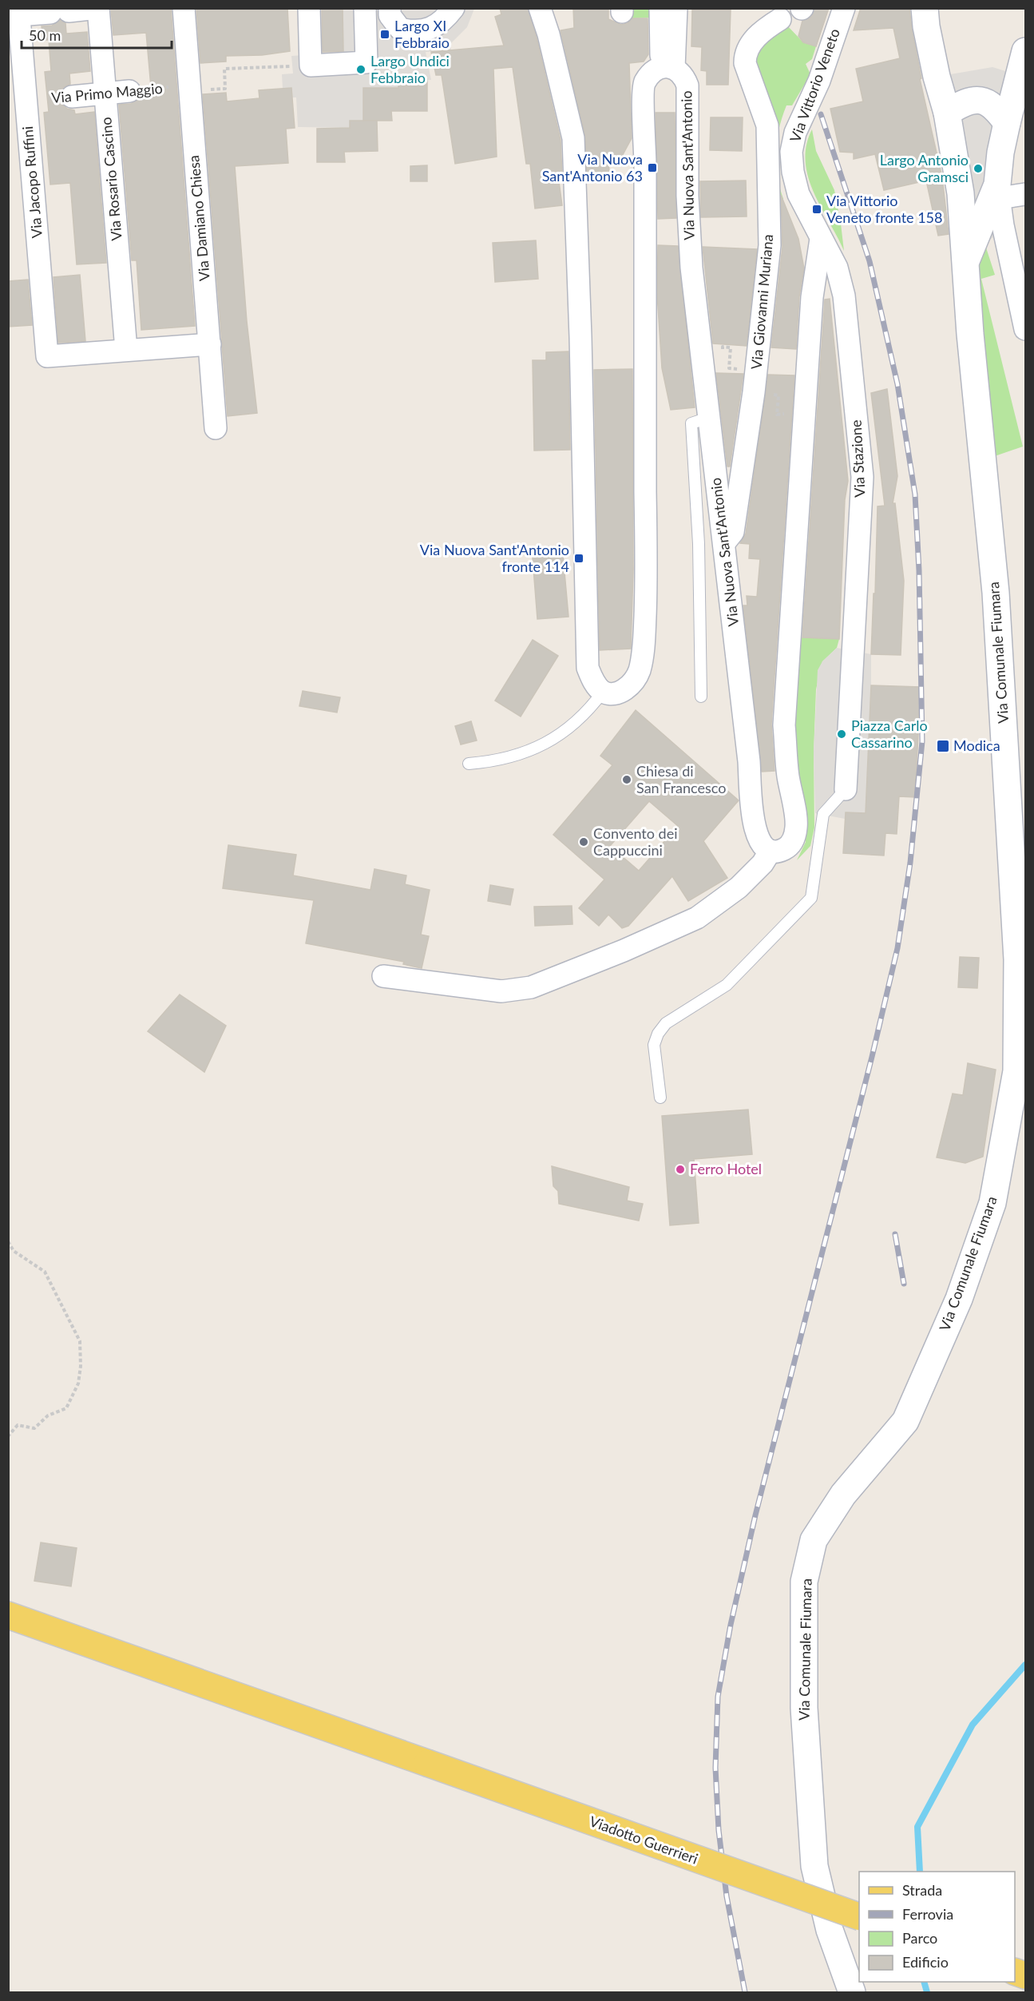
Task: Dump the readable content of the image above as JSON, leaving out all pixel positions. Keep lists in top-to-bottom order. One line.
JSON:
{"streets":{"main road":["Viadotto Guerrieri"],"street":["Via Vittorio Veneto","Via Primo Maggio","Via Nuova Sant'Antonio","Via Rosario Cascino","Via Jacopo Ruffini","Via Damiano Chiesa","Via Giovanni Muriana","Via Stazione","Via Comunale Fiumara"]},"crossings":[["Via Vittorio Veneto","Via Stazione"],["Via Primo Maggio","Via Rosario Cascino"],["Via Primo Maggio","Via Damiano Chiesa"],["Via Nuova Sant'Antonio","Via Giovanni Muriana"],["Via Rosario Cascino","Via Jacopo Ruffini"]],"places":{"transit":["Largo XI Febbraio","Via Nuova Sant'Antonio 63","Via Vittorio Veneto fronte 158","Via Nuova Sant'Antonio fronte 114","Modica"],"other":["Largo Undici Febbraio","Largo Antonio Gramsci","Piazza Carlo Cassarino","Chiesa di San Francesco","Convento dei Cappuccini","Ferro Hotel"]},"legend":["Strada","Ferrovia","Parco","Edificio"],"scale_bar":"50 m"}
